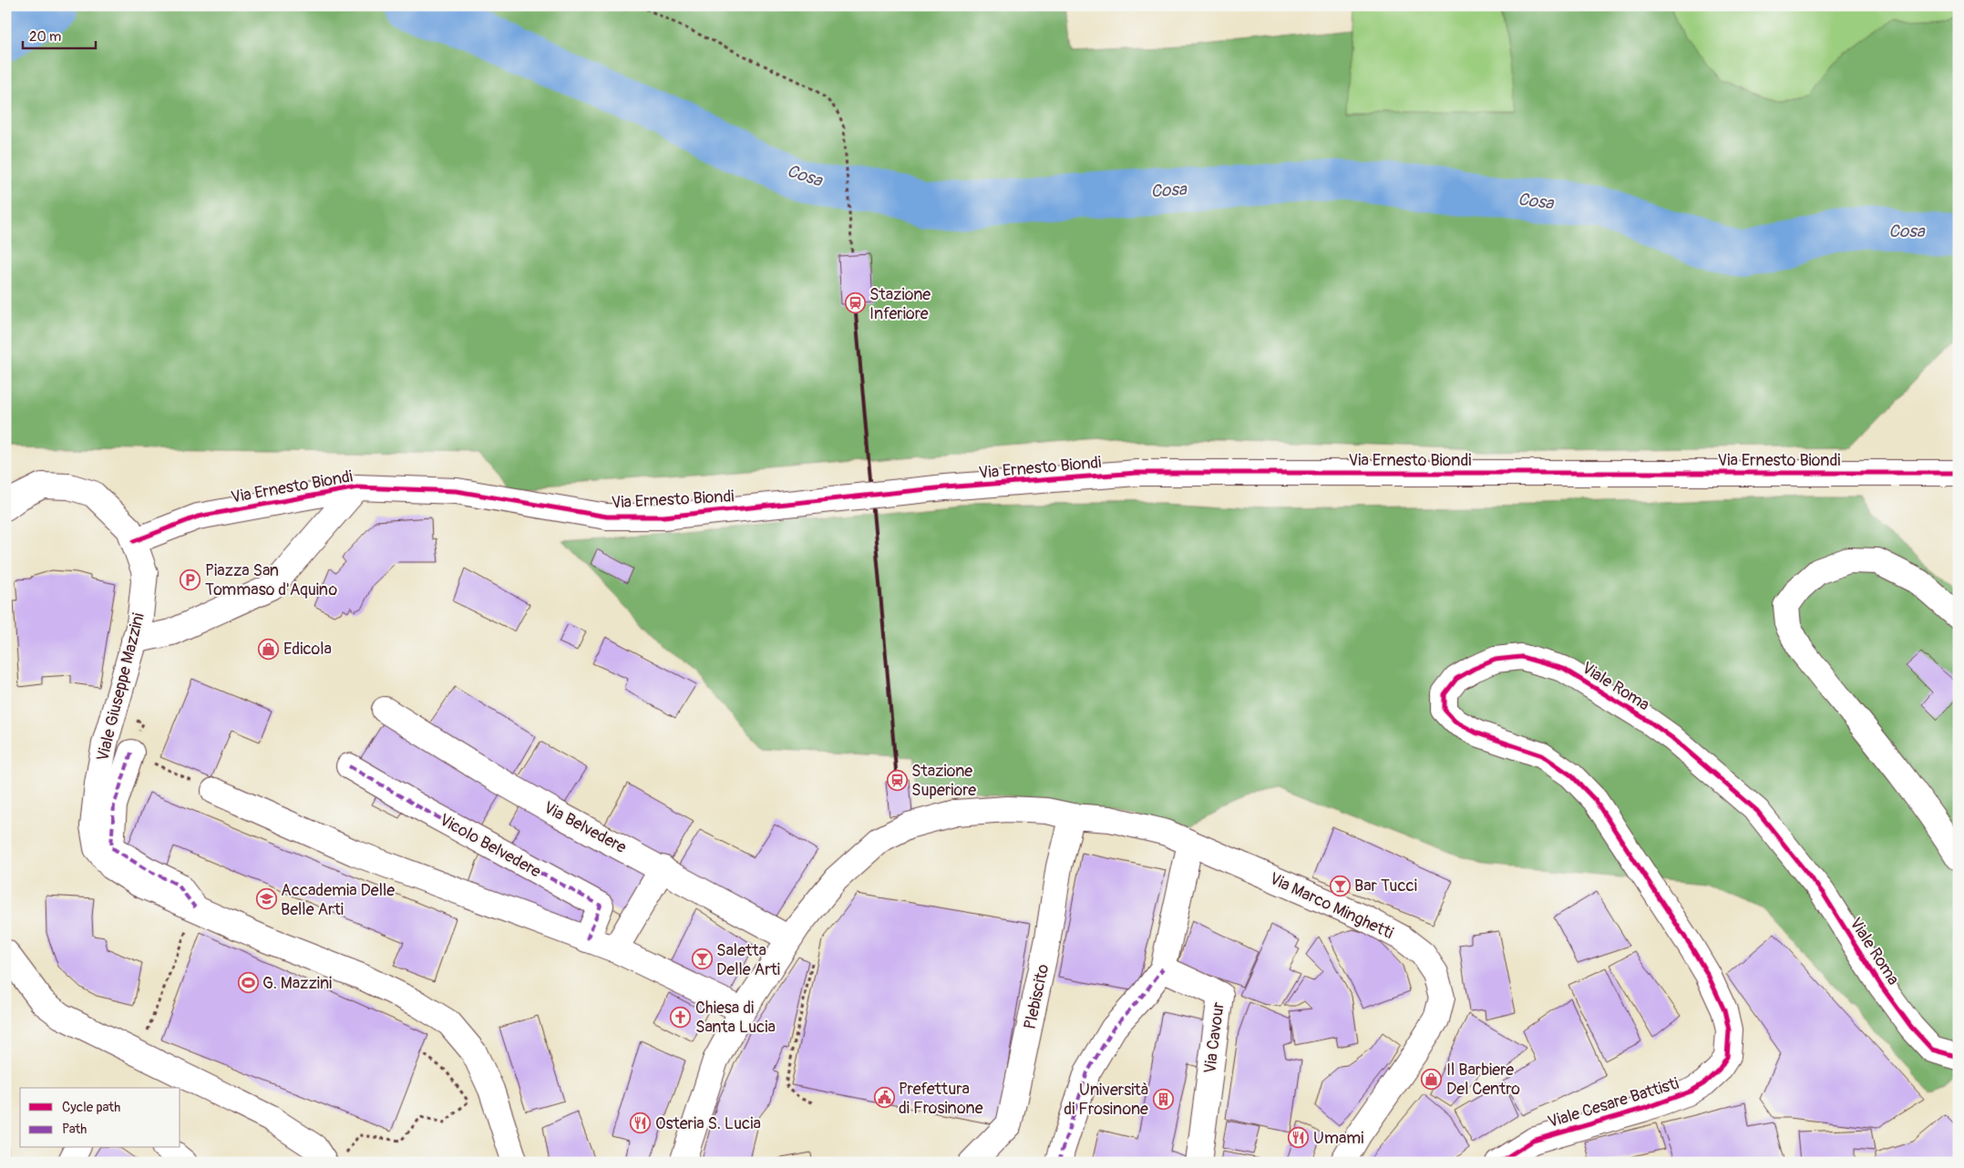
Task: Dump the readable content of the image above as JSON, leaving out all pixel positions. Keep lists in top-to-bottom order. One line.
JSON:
{"streets":{"street":["Via Ernesto Biondi","Viale Roma","Viale Giuseppe Mazzini","Via Belvedere","Vicolo Belvedere","Via Marco Minghetti","Plebiscito","Via Cavour","Viale Cesare Battisti"]},"crossings":[["Via Ernesto Biondi","Viale Giuseppe Mazzini"],["Viale Roma","Viale Cesare Battisti"],["Via Belvedere","Via Marco Minghetti"],["Via Marco Minghetti","Plebiscito"]],"water":["Cosa"],"places":{"station":["Stazione Inferiore","Stazione Superiore"],"parking":["Piazza San Tommaso d'Aquino"],"shop":["Edicola","Il Barbiere Del Centro"],"bar":["Bar Tucci","Saletta Delle Arti"],"school or university":["Accademia Delle Belle Arti"],"sports":["G. Mazzini"],"church":["Chiesa di Santa Lucia"],"public building":["Prefettura di Frosinone"],"building":["Università di Frosinone"],"restaurant":["Osteria S. Lucia","Umami"]},"legend":["Cycle path","Path"],"scale_bar":"20 m"}
